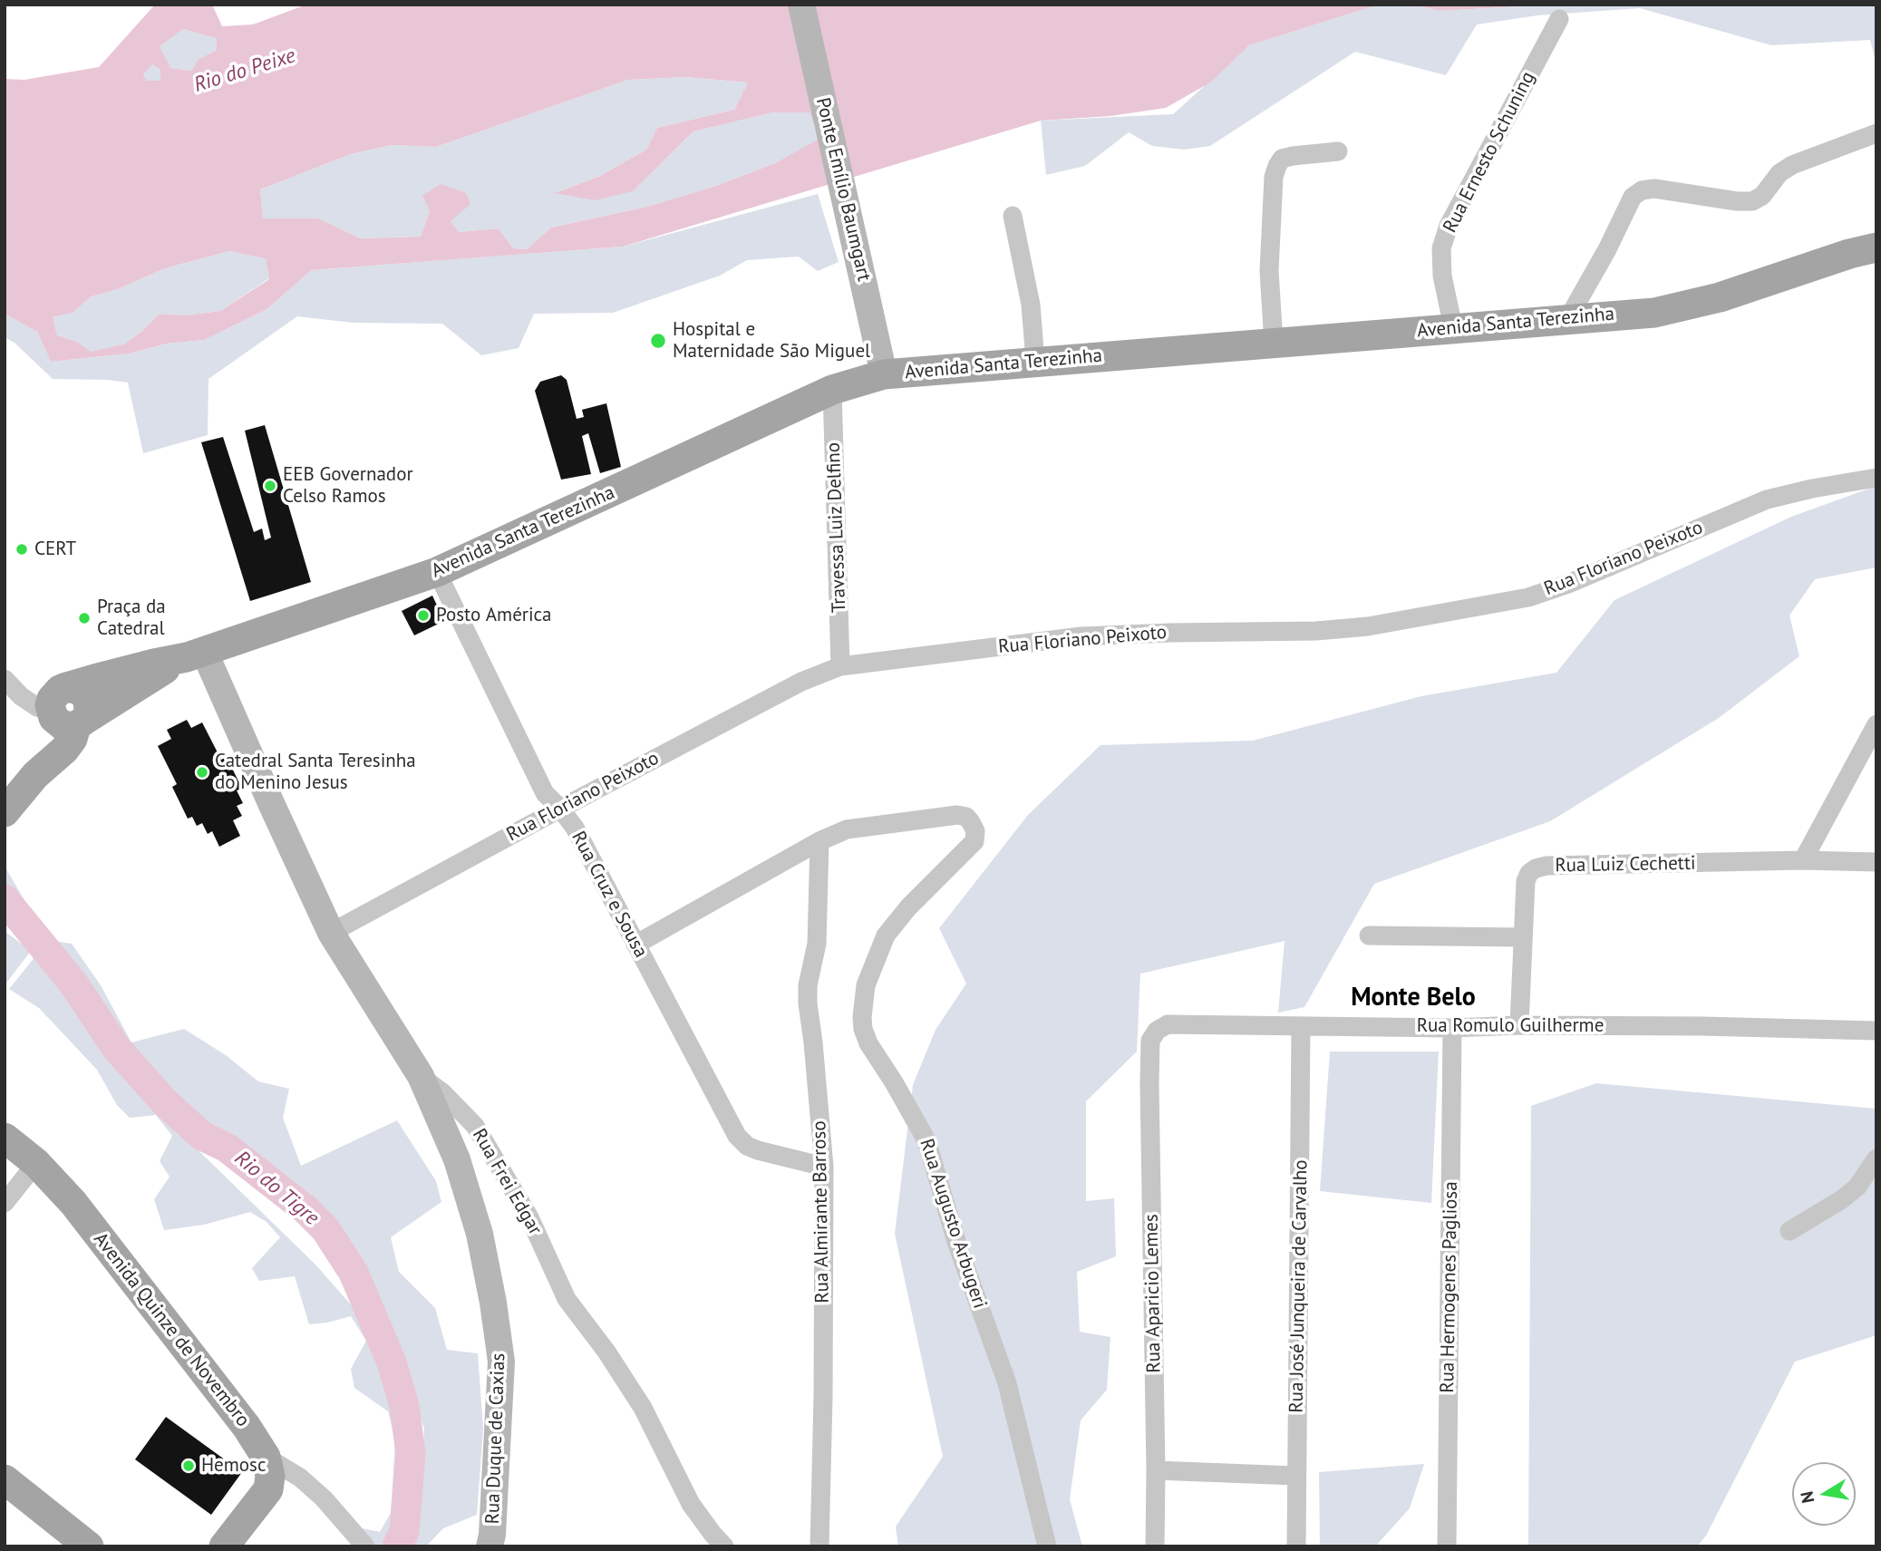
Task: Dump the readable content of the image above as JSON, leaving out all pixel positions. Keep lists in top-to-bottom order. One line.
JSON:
{"streets":{"main road":["Avenida Santa Terezinha","Avenida Quinze de Novembro"],"street":["Rua Ernesto Schuning","Ponte Emílio Baumgart","Travessa Luiz Delfino","Rua Floriano Peixoto","Rua Luiz Cechetti","Rua Cruz e Sousa","Rua Romulo Guilherme","Rua Frei Edgar","Rua Almirante Barroso","Rua Augusto Arbugeri","Rua José Junqueira de Carvalho","Rua Hermogenes Pagliosa","Rua Aparicio Lemes","Rua Duque de Caxias"]},"crossings":[["Rua Ernesto Schuning","Avenida Santa Terezinha"],["Ponte Emílio Baumgart","Avenida Santa Terezinha"],["Avenida Santa Terezinha","Travessa Luiz Delfino"],["Avenida Santa Terezinha","Rua Cruz e Sousa"],["Avenida Santa Terezinha","Rua Frei Edgar"],["Travessa Luiz Delfino","Rua Floriano Peixoto"],["Rua Floriano Peixoto","Rua Cruz e Sousa"],["Rua Floriano Peixoto","Rua Frei Edgar"],["Rua Luiz Cechetti","Rua Romulo Guilherme"],["Rua Cruz e Sousa","Rua Almirante Barroso"],["Rua Cruz e Sousa","Rua Augusto Arbugeri"],["Rua Romulo Guilherme","Rua José Junqueira de Carvalho"],["Rua Romulo Guilherme","Rua Hermogenes Pagliosa"],["Rua Romulo Guilherme","Rua Aparicio Lemes"],["Rua Frei Edgar","Rua Duque de Caxias"],["Rua Almirante Barroso","Rua Augusto Arbugeri"]],"districts":["Monte Belo"],"water":["Rio do Peixe","Rio do Tigre"],"places":["Hospital e Maternidade São Miguel","EEB Governador Celso Ramos","CERT","Posto América","Praça da Catedral","Catedral Santa Teresinha do Menino Jesus","Hemosc"],"north":"left"}
